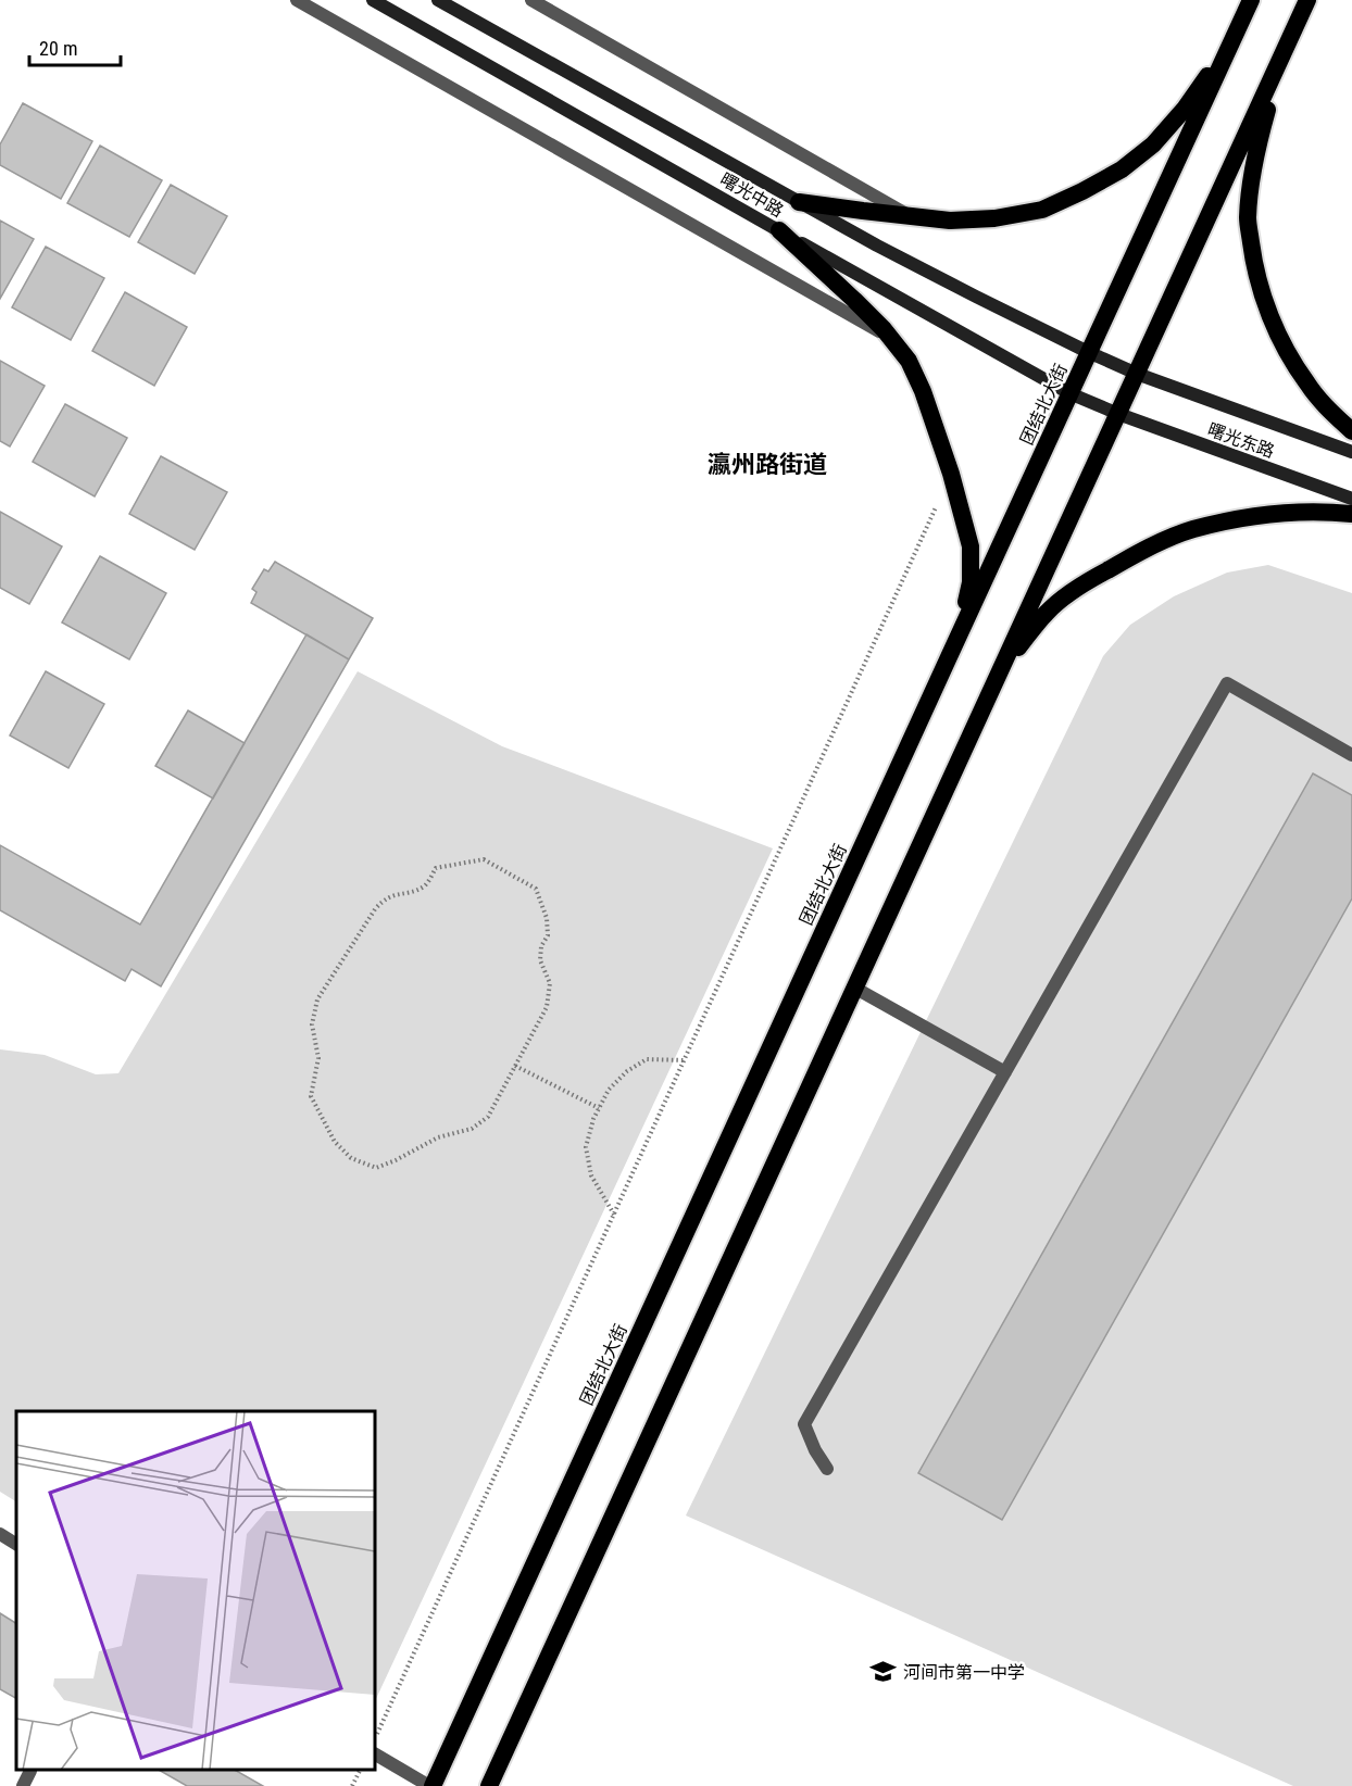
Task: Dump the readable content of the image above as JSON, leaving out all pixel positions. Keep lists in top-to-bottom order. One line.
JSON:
{"streets":{"highway":["团结北大街"],"main road":["曙光中路","曙光东路"]},"crossings":[["曙光中路","团结北大街"],["曙光中路","曙光东路"]],"districts":["瀛州路街道"],"places":{"school or university":["河间市第一中学"]},"scale_bar":"20 m"}
